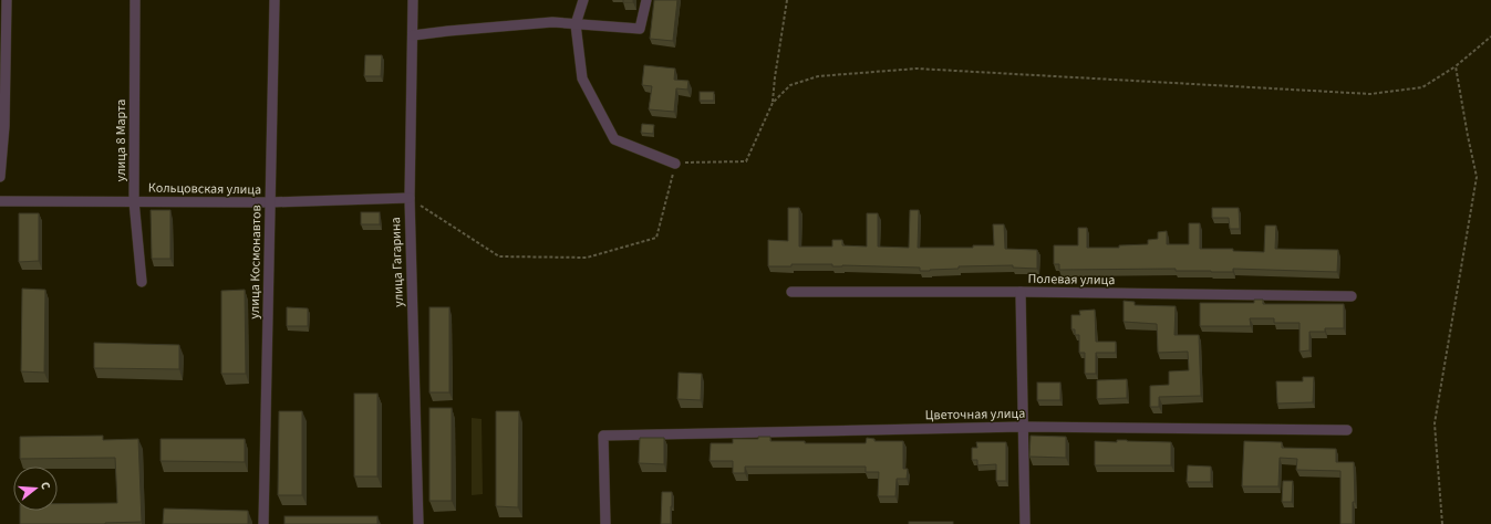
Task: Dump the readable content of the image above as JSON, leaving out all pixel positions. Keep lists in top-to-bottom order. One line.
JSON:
{"streets":{"street":["улица 8 Марта","Кольцовская улица","улица Космонавтов","улица Гагарина","Полевая улица","Цветочная улица"]},"crossings":[["улица 8 Марта","Кольцовская улица"],["Кольцовская улица","улица Космонавтов"],["Кольцовская улица","улица Гагарина"]],"north":"right"}
